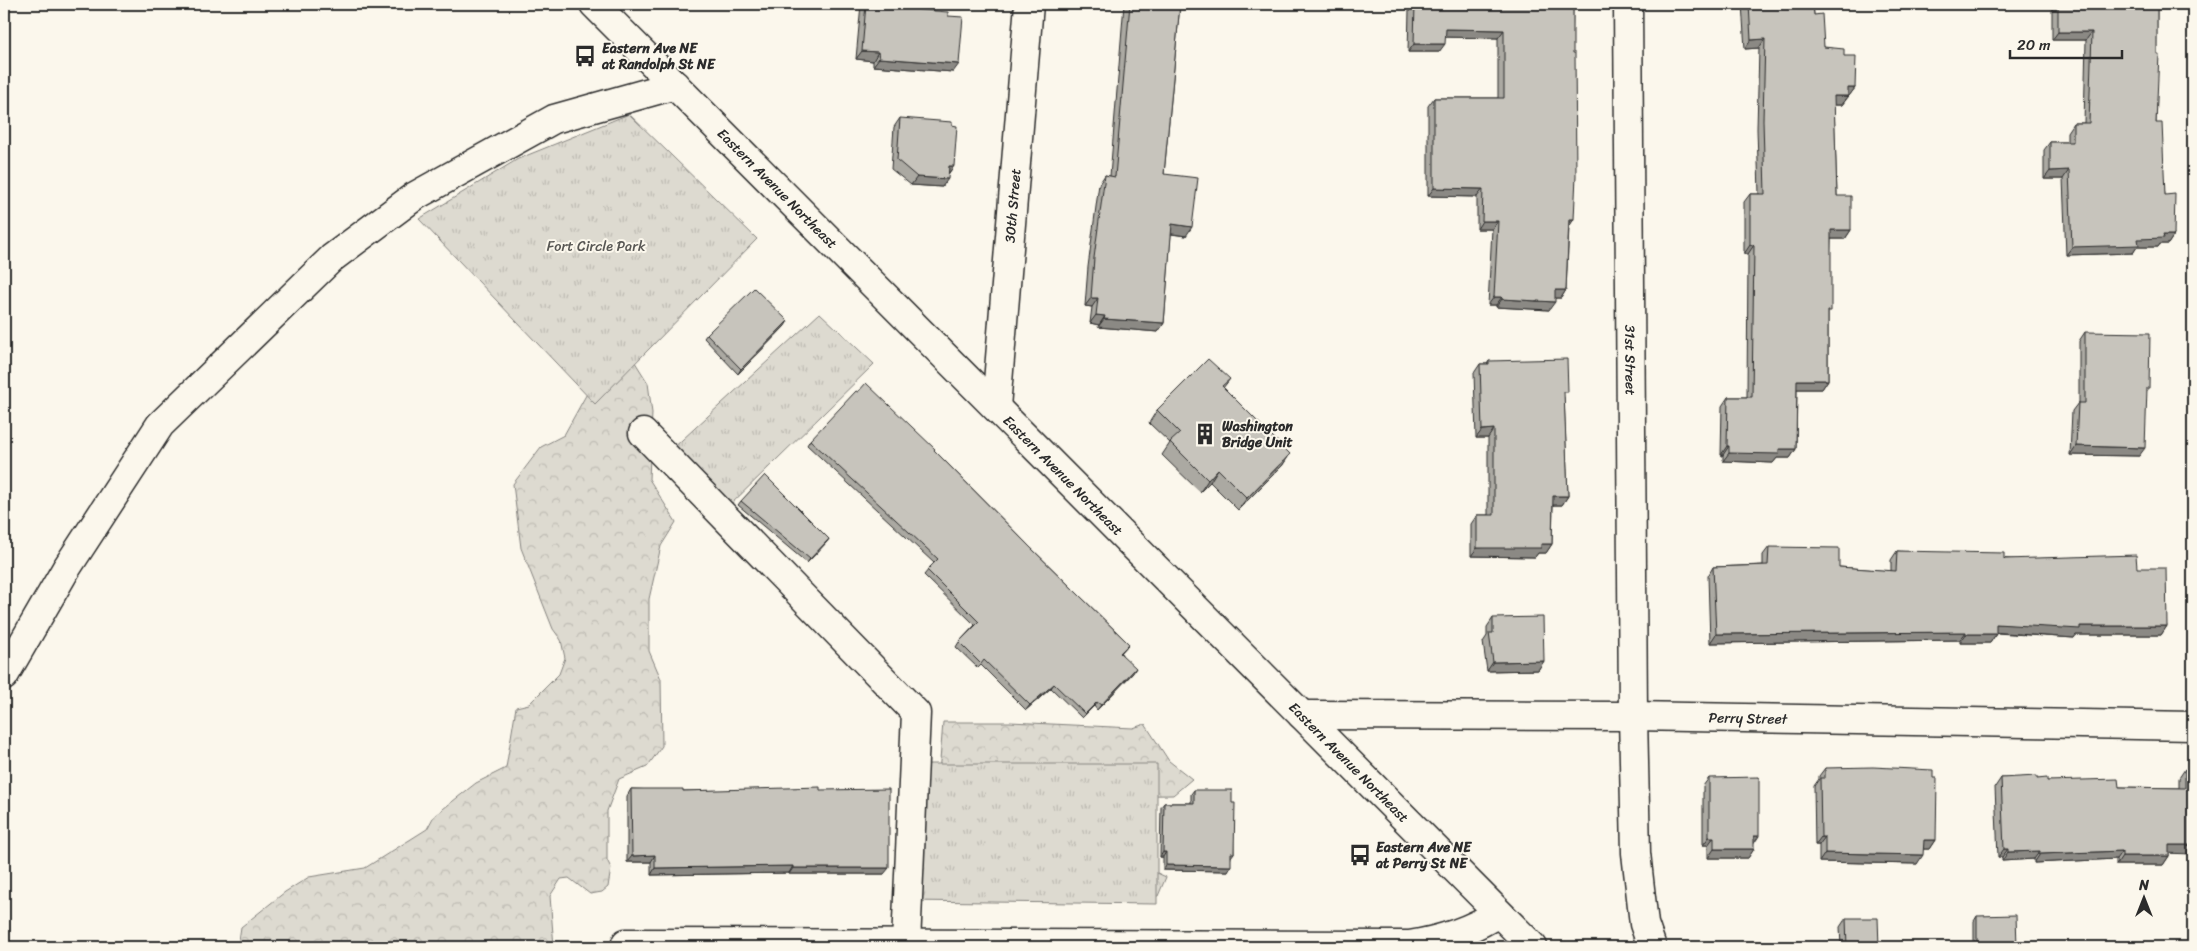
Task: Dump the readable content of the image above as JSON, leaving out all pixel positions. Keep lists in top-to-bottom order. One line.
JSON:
{"streets":{"street":["Eastern Avenue Northeast","30th Street","31st Street","Perry Street"]},"crossings":[["Eastern Avenue Northeast","30th Street"],["Eastern Avenue Northeast","Perry Street"],["31st Street","Perry Street"]],"parks":["Fort Circle Park"],"places":{"bus stop":["Eastern Ave NE at Randolph St NE","Eastern Ave NE at Perry St NE"],"building":["Washington Bridge Unit"]},"scale_bar":"20 m","north":"top"}
